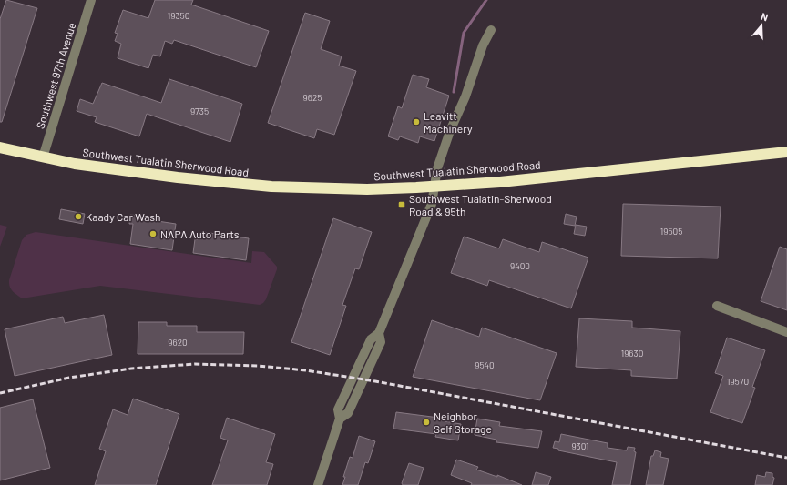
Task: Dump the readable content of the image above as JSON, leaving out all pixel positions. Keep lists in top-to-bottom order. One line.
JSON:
{"streets":{"highway":["Southwest Tualatin Sherwood Road"],"street":["Southwest 97th Avenue"]},"crossings":[["Southwest 97th Avenue","Southwest Tualatin Sherwood Road"]],"places":{"other":["Leavitt Machinery","Kaady Car Wash","NAPA Auto Parts","Neighbor Self Storage"],"transit":["Southwest Tualatin-Sherwood Road & 95th"]},"house_numbers":["19350","9625","9735","19505","9400","9620","19630","9540","19570","9301"],"north":"top"}
